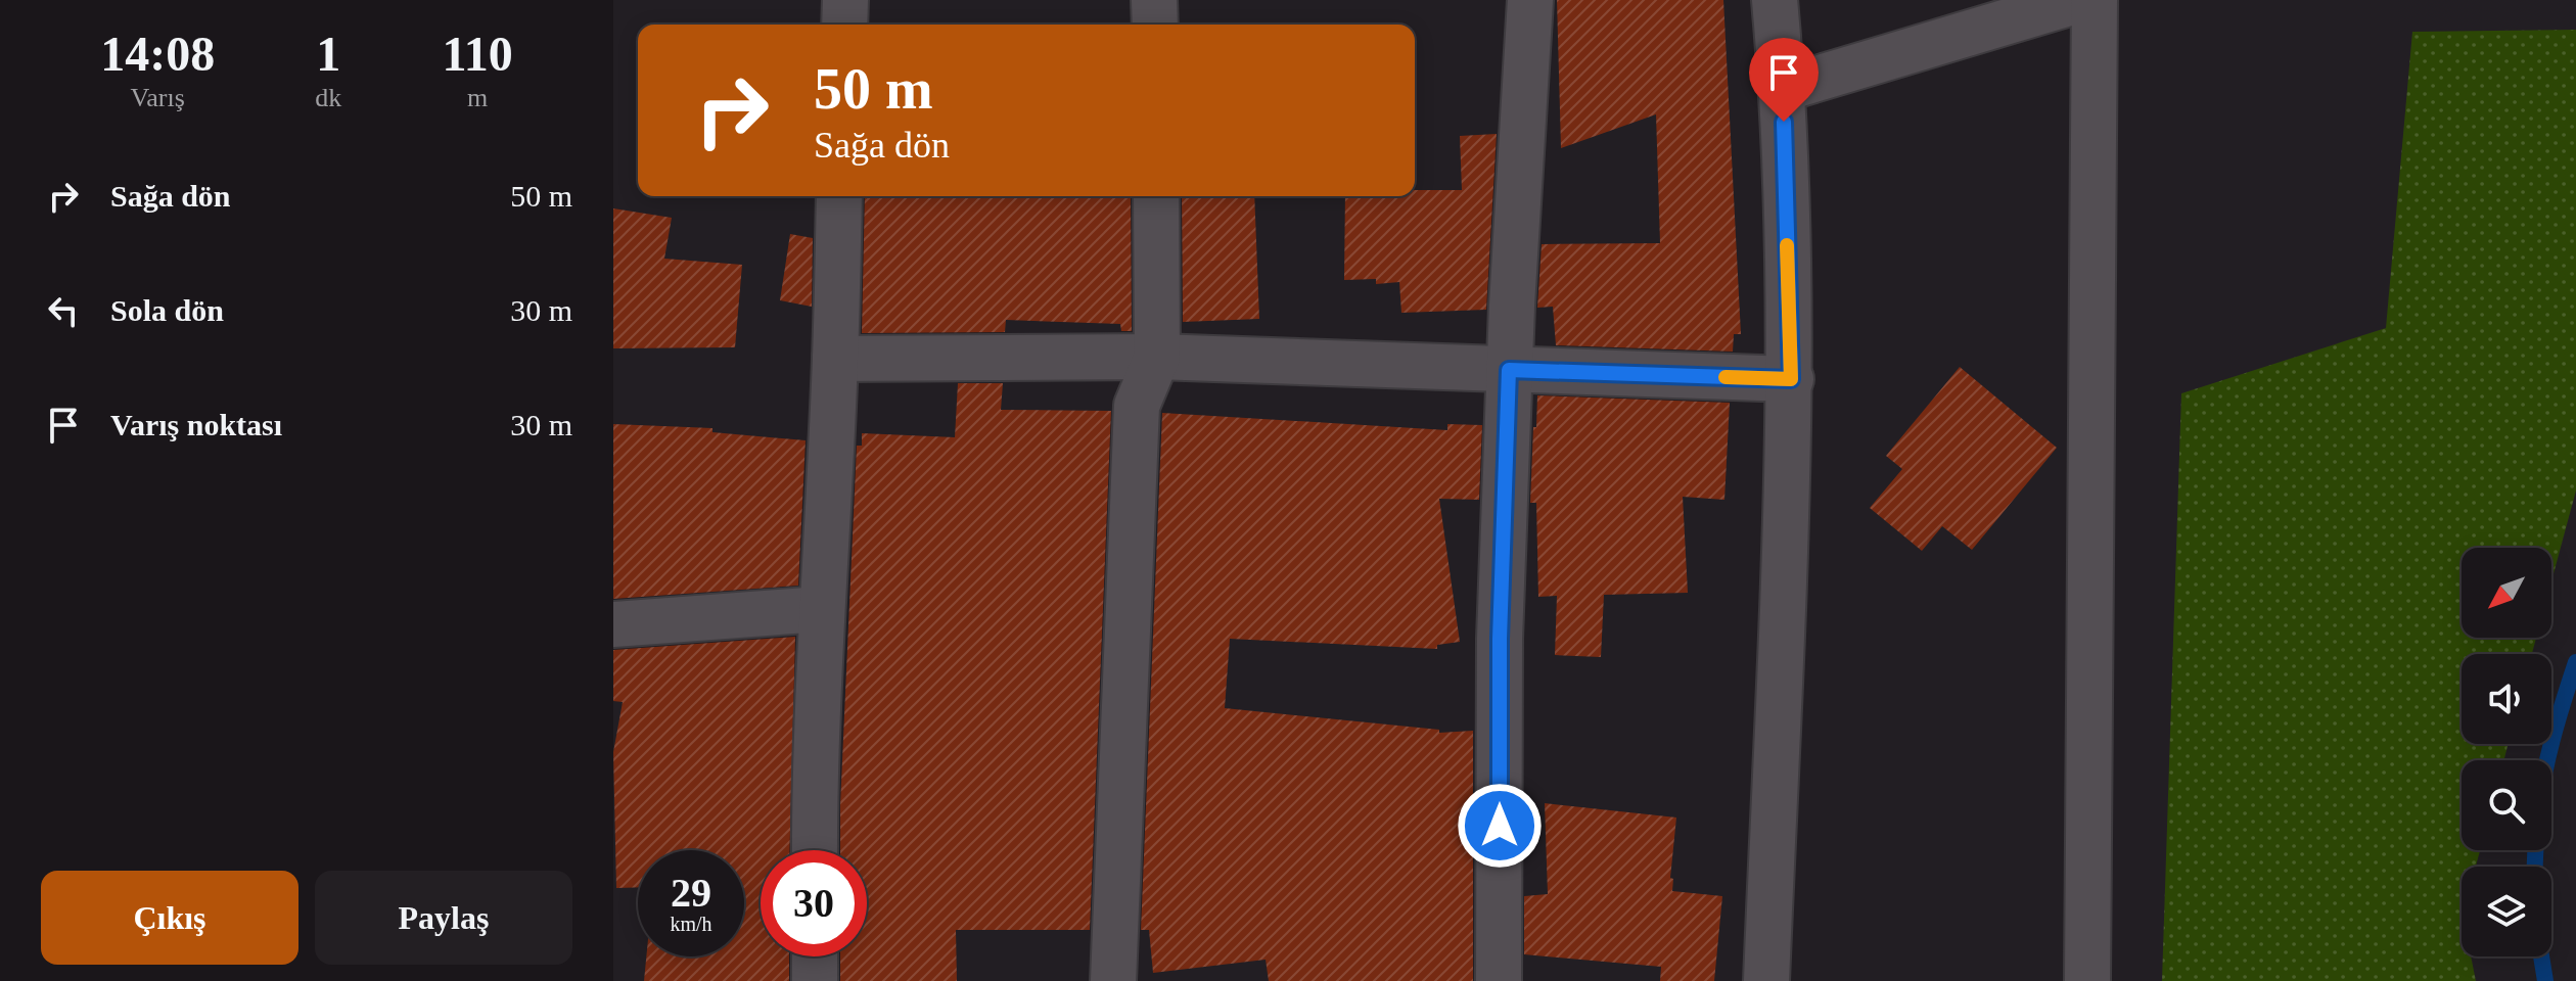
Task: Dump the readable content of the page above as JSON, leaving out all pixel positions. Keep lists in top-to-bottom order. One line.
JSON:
{"north":"bottom left","page":{"eta":["14:08","Varış","1","dk","110","m"],"turn":["50 m","Sağa dön"],"list":[{"name":"Sağa dön","value":"50 m"},{"name":"Sola dön","value":"30 m"},{"name":"Varış noktası","value":"30 m"}],"speed":"29 km/h","limit":"30","buttons":["Çıkış","Paylaş"]}}
